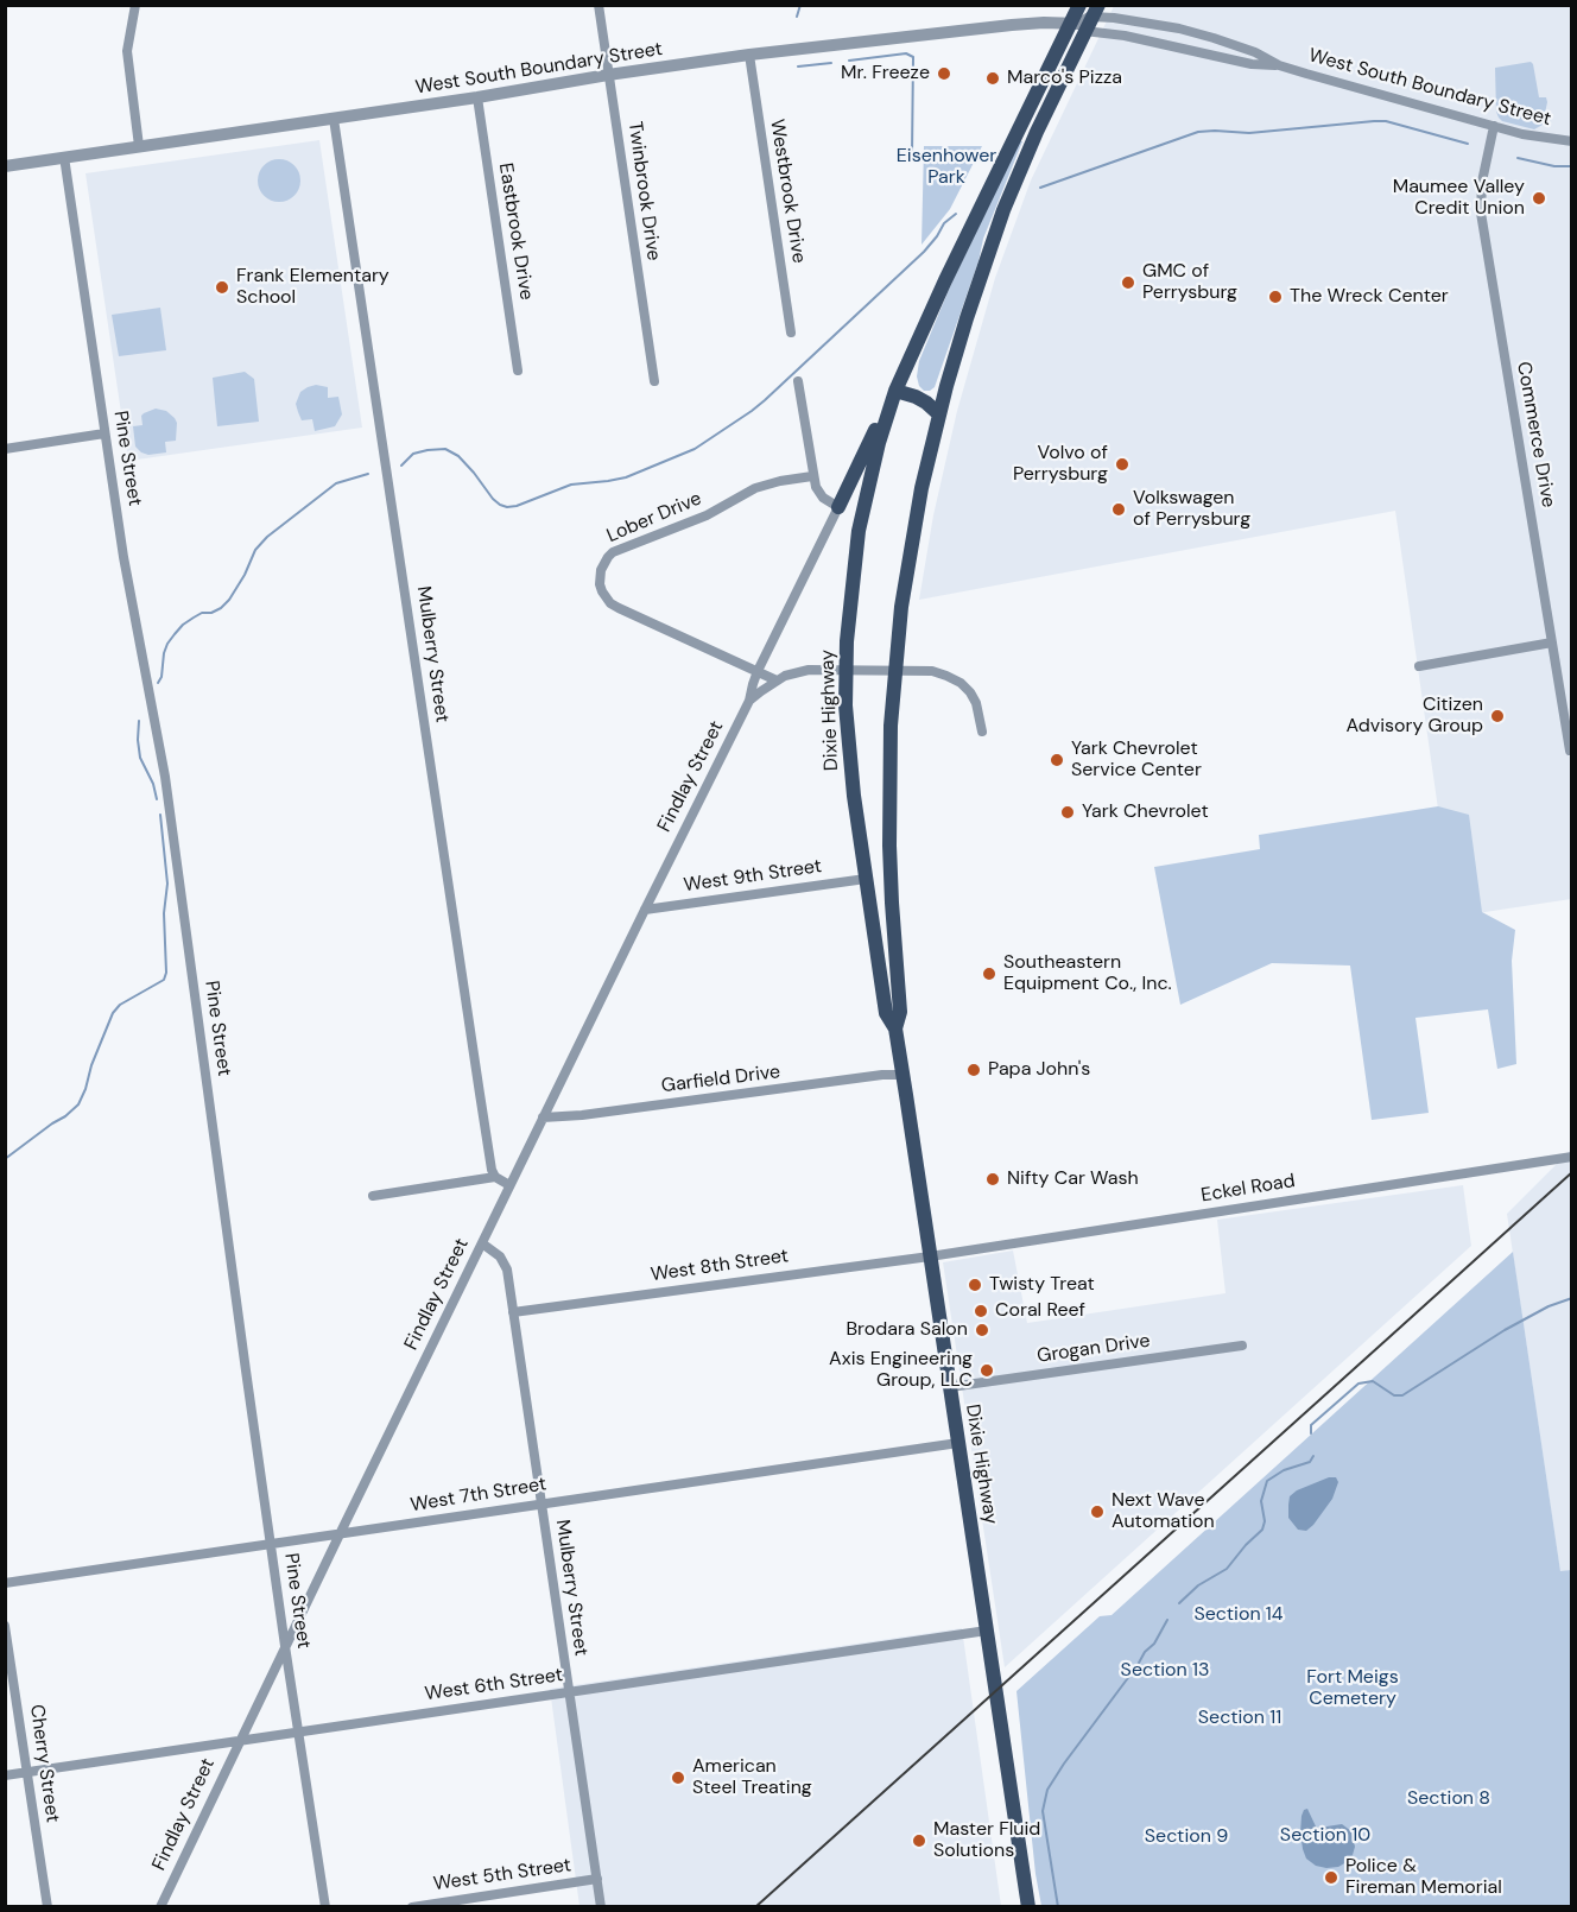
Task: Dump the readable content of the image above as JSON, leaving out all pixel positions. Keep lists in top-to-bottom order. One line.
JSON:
{"streets":{"main road":["Dixie Highway"],"street":["West South Boundary Street","Twinbrook Drive","Westbrook Drive","Eastbrook Drive","Commerce Drive","Pine Street","Lober Drive","Mulberry Street","Findlay Street","West 9th Street","Garfield Drive","Eckel Road","West 8th Street","Grogan Drive","West 7th Street","West 6th Street","Cherry Street","West 5th Street"]},"crossings":[["West South Boundary Street","Twinbrook Drive"],["West South Boundary Street","Westbrook Drive"],["West South Boundary Street","Eastbrook Drive"],["West South Boundary Street","Commerce Drive"],["West South Boundary Street","Pine Street"],["West South Boundary Street","Mulberry Street"],["West South Boundary Street","Dixie Highway"],["Pine Street","Findlay Street"],["Pine Street","West 7th Street"],["Pine Street","West 6th Street"],["Lober Drive","Findlay Street"],["Mulberry Street","Findlay Street"],["Mulberry Street","West 8th Street"],["Mulberry Street","West 7th Street"],["Mulberry Street","West 6th Street"],["Mulberry Street","West 5th Street"],["Dixie Highway","Findlay Street"],["Dixie Highway","West 9th Street"],["Dixie Highway","Garfield Drive"],["Dixie Highway","Eckel Road"],["Dixie Highway","West 8th Street"],["Dixie Highway","Grogan Drive"],["Dixie Highway","West 7th Street"],["Dixie Highway","West 6th Street"],["Findlay Street","West 9th Street"],["Findlay Street","Garfield Drive"],["Findlay Street","West 7th Street"],["Findlay Street","West 6th Street"],["Eckel Road","West 8th Street"],["West 6th Street","Cherry Street"]],"parks":["Eisenhower Park","Section 14","Section 13","Fort Meigs Cemetery","Section 11","Section 8","Section 10","Section 9"],"places":["Mr. Freeze","Marco's Pizza","Maumee Valley Credit Union","GMC of Perrysburg","Frank Elementary School","The Wreck Center","Volvo of Perrysburg","Volkswagen of Perrysburg","Citizen Advisory Group","Yark Chevrolet Service Center","Yark Chevrolet","Southeastern Equipment Co., Inc.","Papa John's","Nifty Car Wash","Twisty Treat","Coral Reef","Brodara Salon","Axis Engineering Group, LLC","Next Wave Automation","American Steel Treating","Master Fluid Solutions","Police & Fireman Memorial"]}
